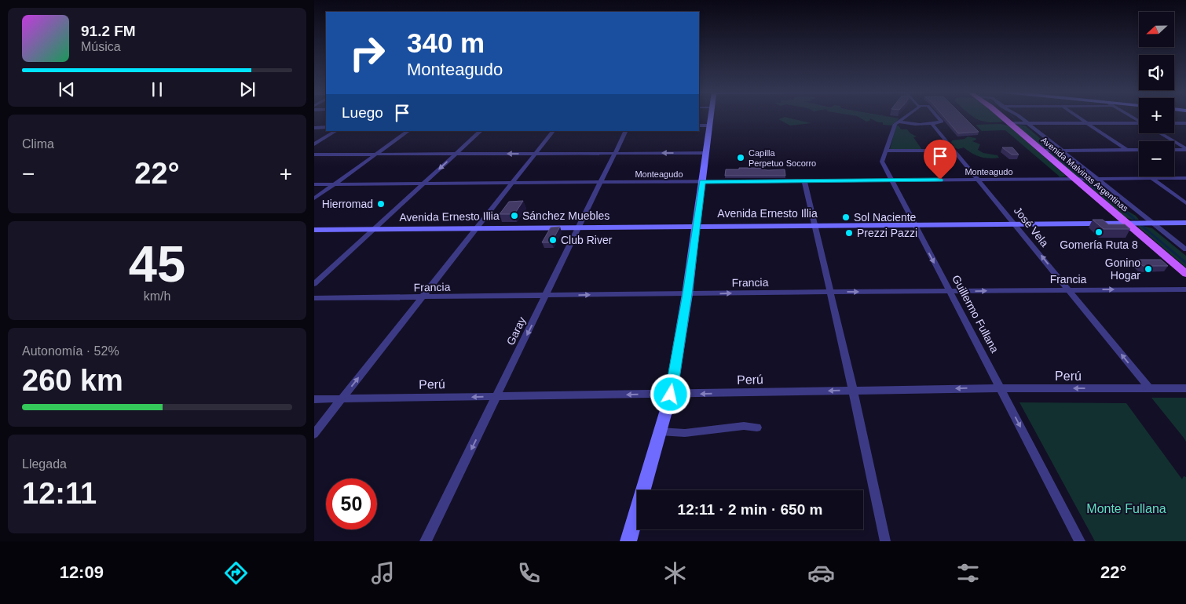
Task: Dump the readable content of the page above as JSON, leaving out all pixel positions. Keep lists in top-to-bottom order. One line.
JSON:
{"streets":{"main road":["Avenida Malvinas Argentinas","Avenida Ernesto Illia"],"street":["Monteagudo","José Vela","Francia","Guillermo Fullana","Garay","Perú"]},"crossings":[["Monteagudo","Avenida Malvinas Argentinas"],["Monteagudo","José Vela"],["Monteagudo","Guillermo Fullana"],["Monteagudo","Garay"],["Avenida Malvinas Argentinas","Avenida Ernesto Illia"],["Avenida Ernesto Illia","José Vela"],["Avenida Ernesto Illia","Guillermo Fullana"],["Avenida Ernesto Illia","Garay"],["José Vela","Francia"],["José Vela","Perú"],["Francia","Guillermo Fullana"],["Francia","Garay"],["Guillermo Fullana","Perú"],["Garay","Perú"]],"one_way":["José Vela","Francia","Guillermo Fullana","Garay","Perú"],"parks":["Monte Fullana"],"places":["Capilla Perpetuo Socorro","Hierromad","Sánchez Muebles","Sol Naciente","Gomería Ruta 8","Prezzi Pazzi","Club River","Gonino Hogar"],"north":"left","page":{"map_buttons":["+","−"],"turn":["340 m","Monteagudo"],"song":["91.2 FM","Música"],"then":"Luego","tile":["Clima",["45","km/h"],["Autonomía · 52%","260 km"],["Llegada","12:11"]],"heat":["−","22°","+"],"limit":"50","trip":"12:11 · 2 min · 650 m","tabs":["12:09","22°"]}}
